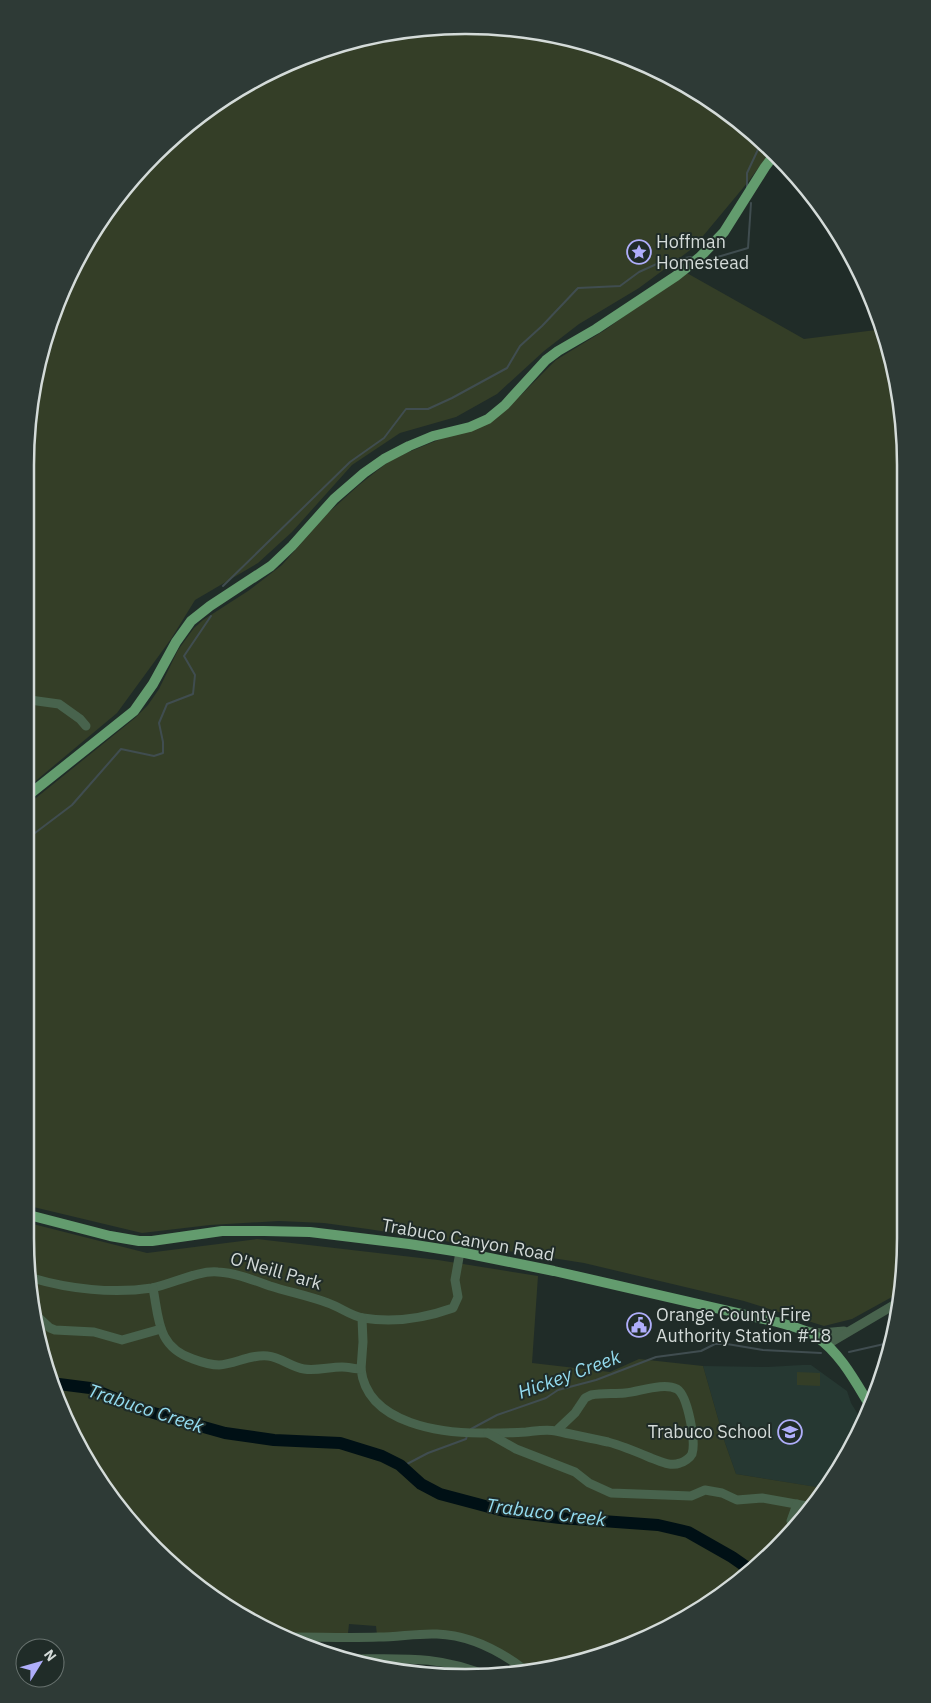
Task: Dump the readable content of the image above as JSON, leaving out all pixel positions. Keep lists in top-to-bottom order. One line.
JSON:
{"streets":{"main road":["Trabuco Canyon Road"],"street":["O'Neill Park"]},"crossings":[["Trabuco Canyon Road","O'Neill Park"]],"water":["Hickey Creek","Trabuco Creek"],"places":{"place":["Hoffman Homestead"],"public building":["Orange County Fire Authority Station #18"],"school or university":["Trabuco School"]},"north":"top right"}
